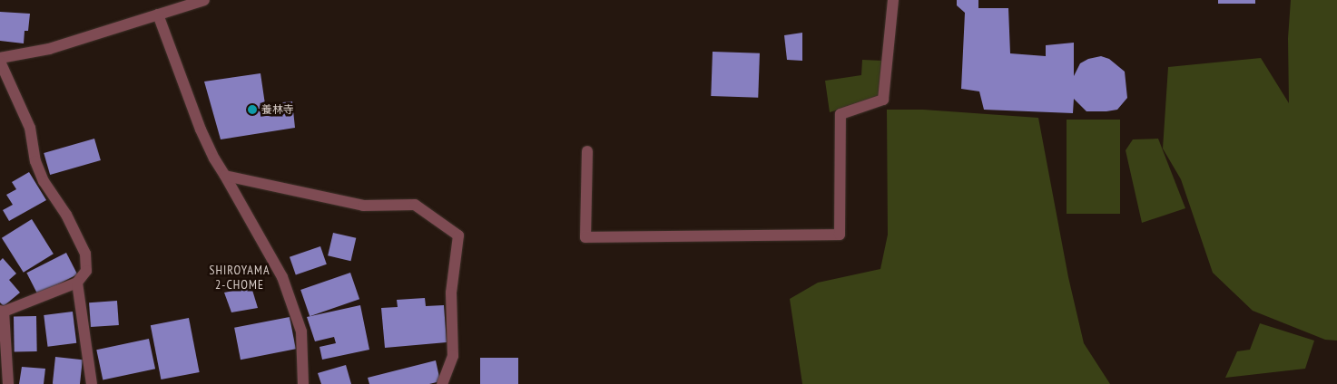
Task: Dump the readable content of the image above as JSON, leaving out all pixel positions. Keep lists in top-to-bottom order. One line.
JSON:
{"districts":["SHIROYAMA 2-CHOME"],"places":["養林寺"]}
